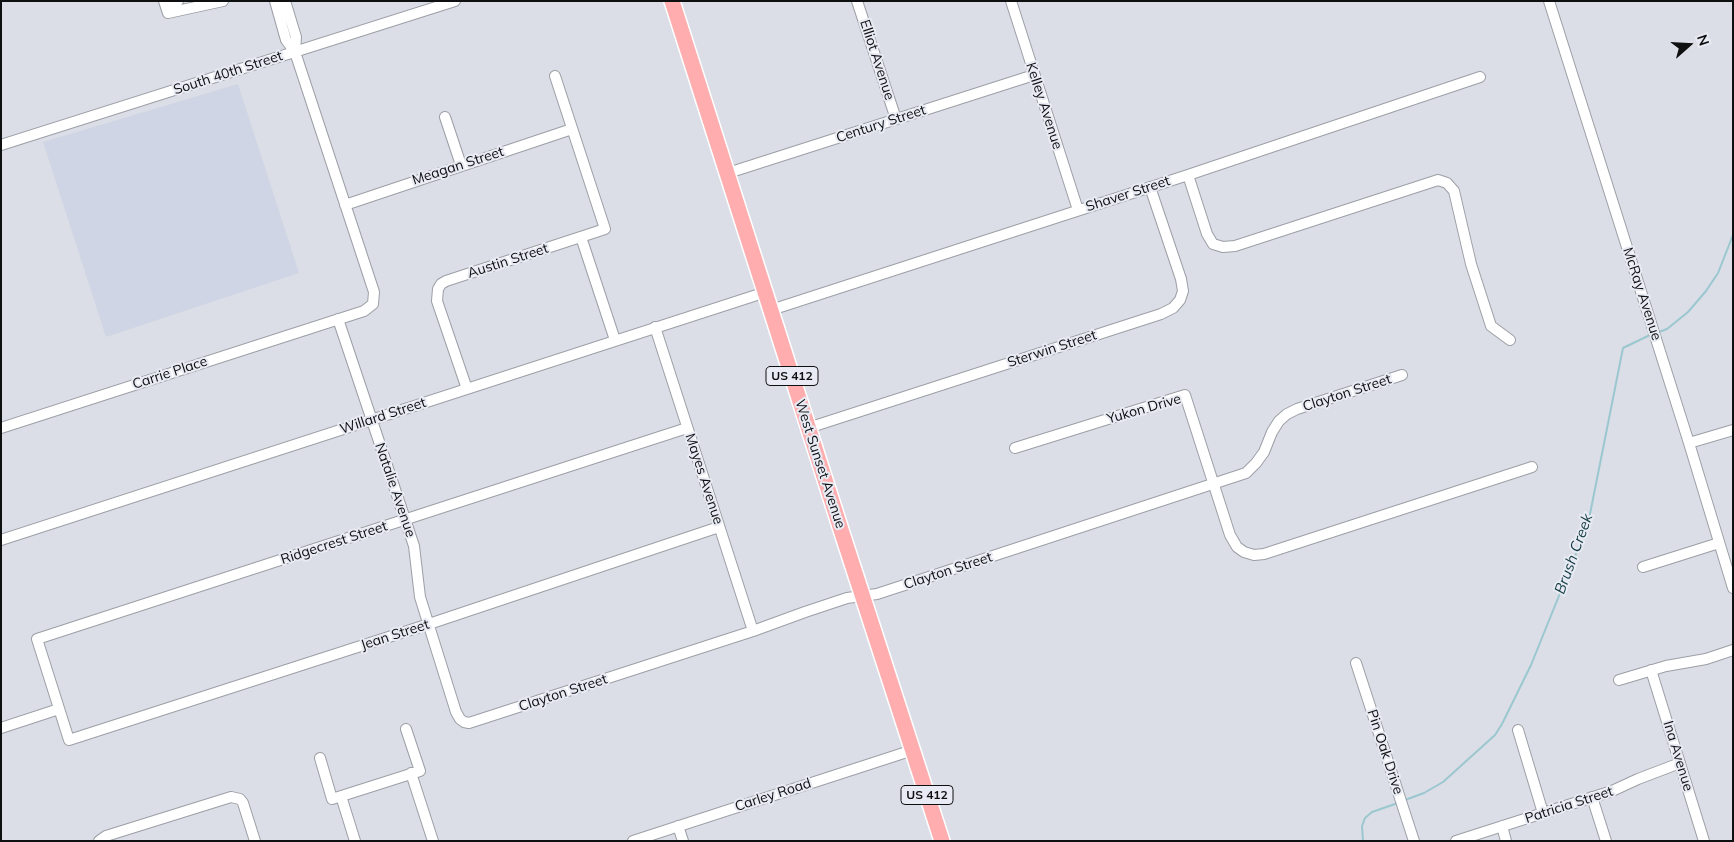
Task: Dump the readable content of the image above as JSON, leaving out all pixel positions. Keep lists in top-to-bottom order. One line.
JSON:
{"streets":{"highway":["US 412","West Sunset Avenue"],"street":["Elliot Avenue","South 40th Street","Kelley Avenue","Century Street","Meagan Street","Shaver Street","Austin Street","McRay Avenue","Sterwin Street","Carrie Place","Clayton Street","Yukon Drive","Willard Street","Mayes Avenue","Natalie Avenue","Ridgecrest Street","Jean Street","Pin Oak Drive","Ina Avenue","Carley Road","Patricia Street"]},"crossings":[["Elliot Avenue","Century Street"],["Kelley Avenue","Century Street"],["Kelley Avenue","Shaver Street"],["Century Street","West Sunset Avenue"],["Shaver Street","Sterwin Street"],["Shaver Street","West Sunset Avenue"],["Austin Street","Willard Street"],["Sterwin Street","West Sunset Avenue"],["Carrie Place","Natalie Avenue"],["Clayton Street","Yukon Drive"],["Clayton Street","West Sunset Avenue"],["Clayton Street","Mayes Avenue"],["Clayton Street","Natalie Avenue"],["Willard Street","West Sunset Avenue"],["Willard Street","Mayes Avenue"],["Willard Street","Natalie Avenue"],["West Sunset Avenue","Carley Road"],["Mayes Avenue","Ridgecrest Street"],["Mayes Avenue","Jean Street"],["Natalie Avenue","Ridgecrest Street"],["Natalie Avenue","Jean Street"],["Ridgecrest Street","Jean Street"],["Ina Avenue","Patricia Street"]],"water":["Brush Creek"],"north":"right"}
